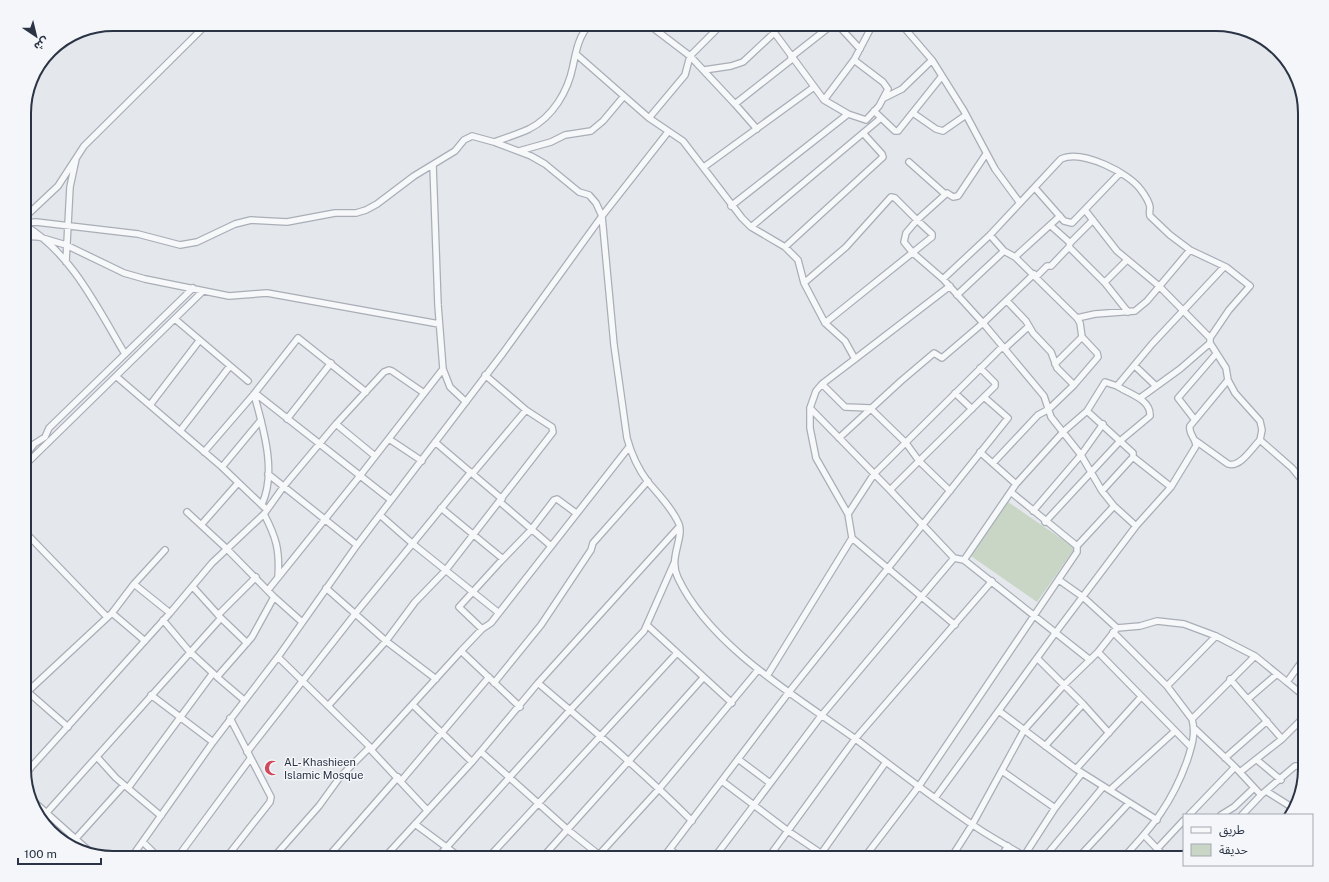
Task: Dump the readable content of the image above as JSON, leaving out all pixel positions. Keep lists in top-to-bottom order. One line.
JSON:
{"places":{"mosque":["AL- Khashieen Islamic Mosque"]},"legend":["طريق","حديقة"],"scale_bar":"100 m","north":"bottom right"}
